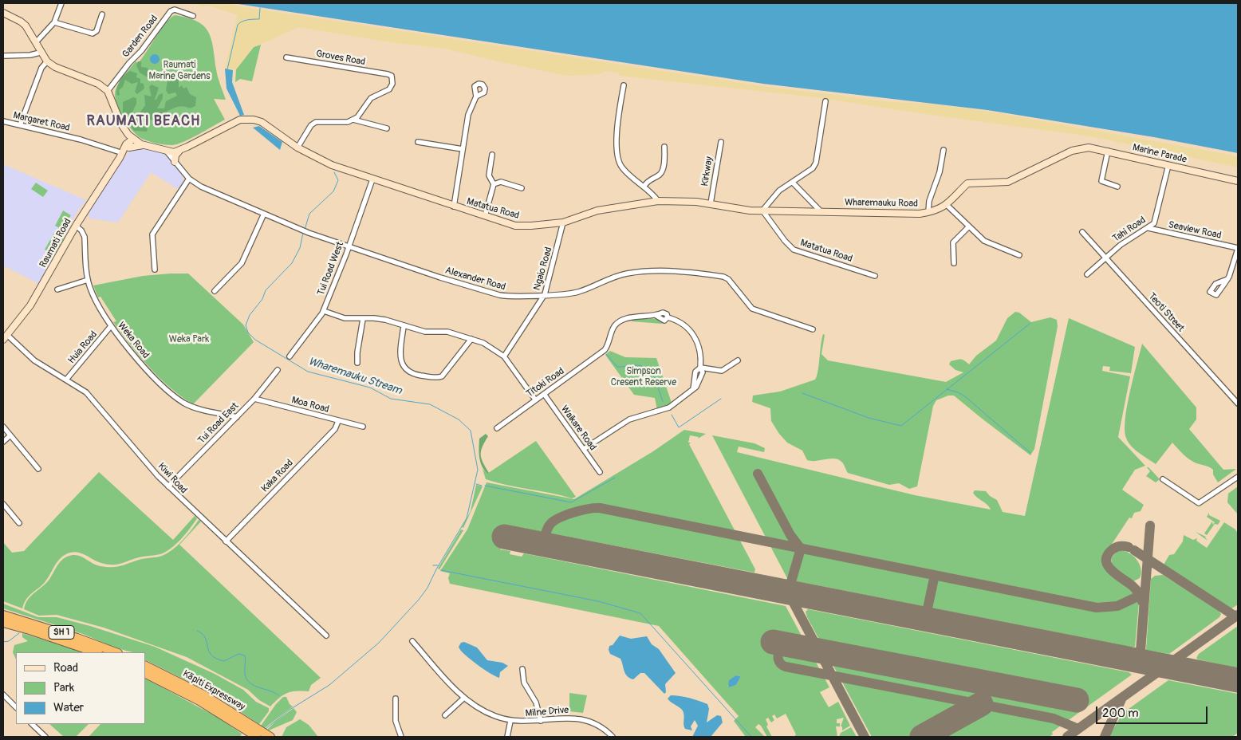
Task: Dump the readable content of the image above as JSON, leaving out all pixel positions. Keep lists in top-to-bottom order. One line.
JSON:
{"streets":{"highway":["SH 1","Kāpiti Expressway"],"main road":["Marine Parade","Wharemauku Road","Matatua Road","Raumati Road"],"street":["Garden Road","Groves Road","Margaret Road","Kirkway","Tahi Road","Seaview Road","Tui Road West","Ngaio Road","Alexander Road","Teoti Street","Weka Road","Huia Road","Titoki Road","Moa Road","Tui Road East","Waikare Road","Kaka Road","Kiwi Road","Milne Drive"]},"crossings":[["Margaret Road","Raumati Road"],["Marine Parade","Wharemauku Road"],["Marine Parade","Tahi Road"],["Kirkway","Matatua Road"],["Wharemauku Road","Matatua Road"],["Matatua Road","Raumati Road"],["Matatua Road","Tui Road West"],["Matatua Road","Ngaio Road"],["Matatua Road","Alexander Road"],["Tahi Road","Seaview Road"],["Tahi Road","Teoti Street"],["Raumati Road","Weka Road"],["Raumati Road","Kiwi Road"],["Tui Road West","Alexander Road"],["Ngaio Road","Alexander Road"],["Weka Road","Huia Road"],["Weka Road","Tui Road East"],["Huia Road","Kiwi Road"],["Titoki Road","Waikare Road"],["Moa Road","Tui Road East"],["Moa Road","Kaka Road"],["Tui Road East","Kiwi Road"],["Kaka Road","Kiwi Road"]],"districts":["RAUMATI BEACH"],"water":["Wharemauku Stream"],"parks":["Raumati Marine Gardens","Weka Park","Simpson Cresent Reserve"],"legend":["Road","Park","Water"],"scale_bar":"200 m"}
